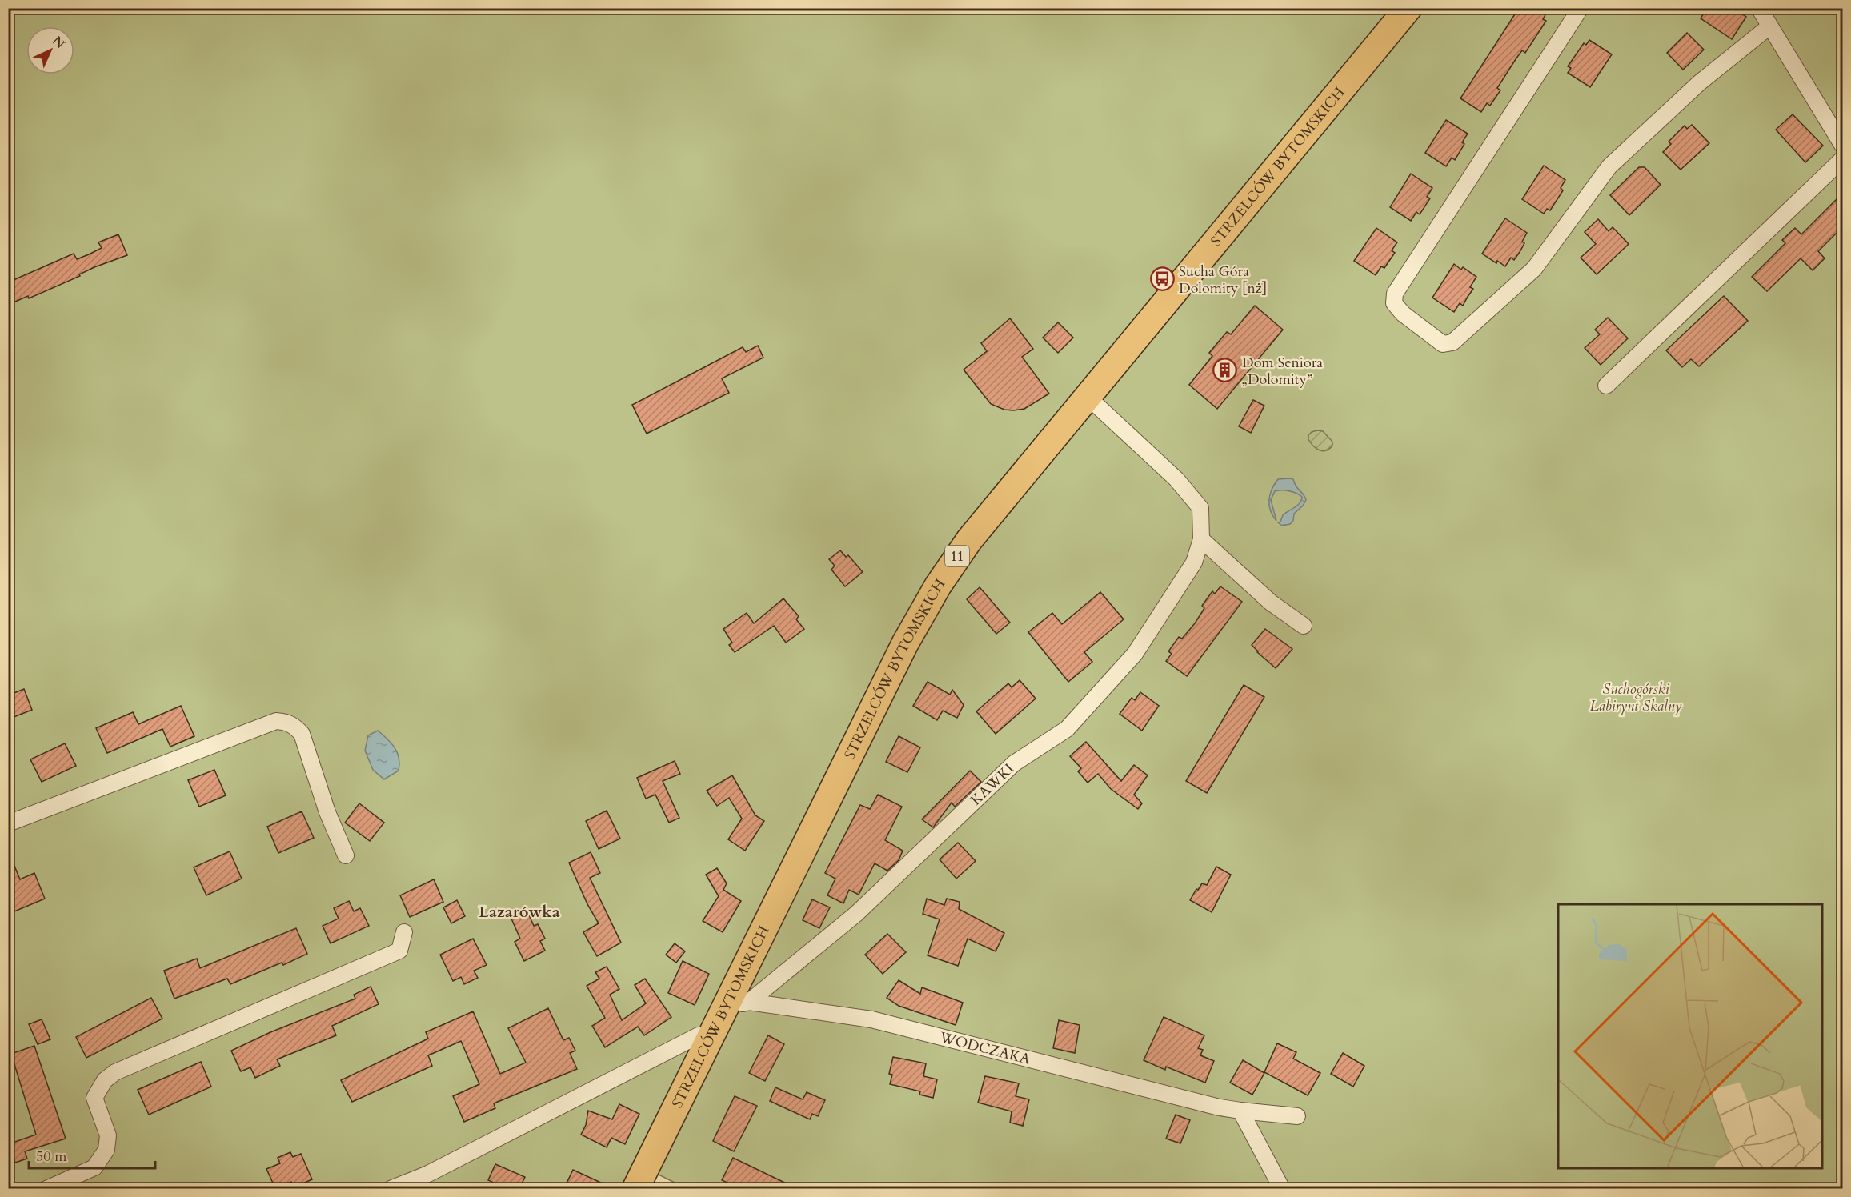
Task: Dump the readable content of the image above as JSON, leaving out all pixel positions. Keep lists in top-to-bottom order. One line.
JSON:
{"streets":{"highway":["STRZELCÓW BYTOMSKICH","11"],"street":["KAWKI","WODCZAKA"]},"crossings":[["STRZELCÓW BYTOMSKICH","KAWKI"],["STRZELCÓW BYTOMSKICH","WODCZAKA"],["KAWKI","WODCZAKA"]],"districts":["Lazarówka"],"parks":["Suchogórski Labirynt Skalny"],"places":{"bus stop":["Sucha Góra Dolomity [nż]"],"building":["Dom Seniora „Dolomity”"]},"scale_bar":"50 m","north":"top right"}
